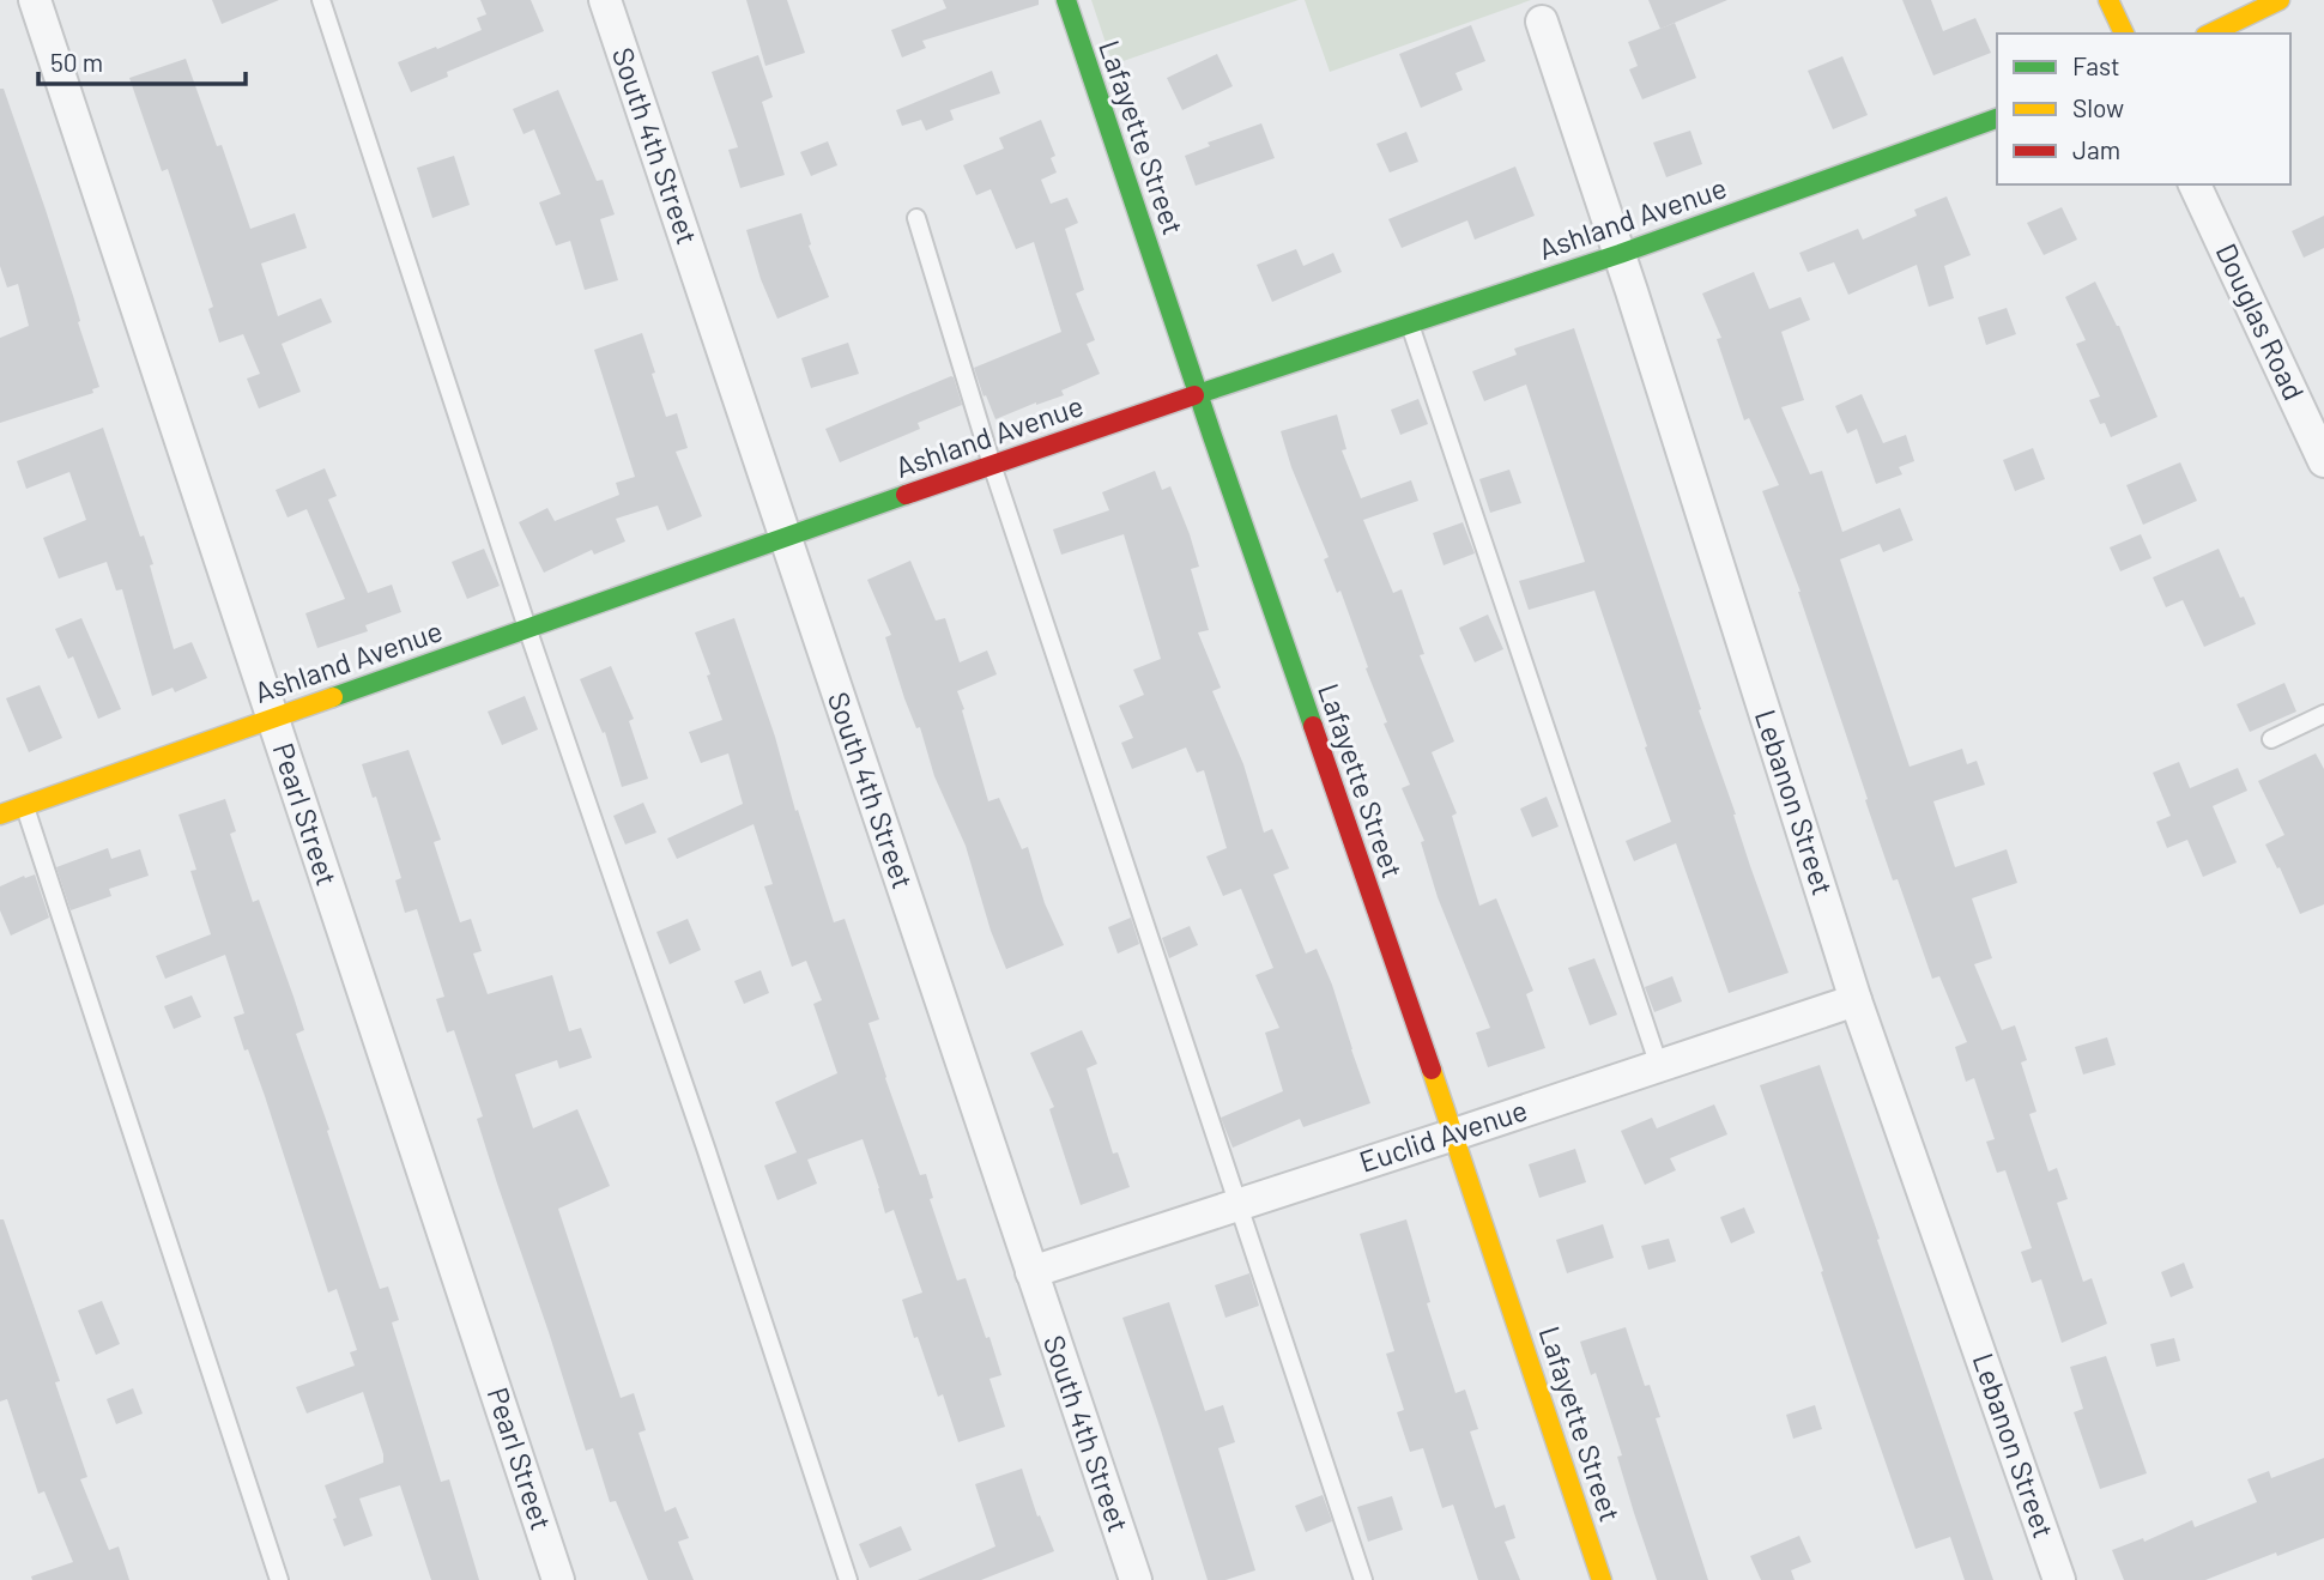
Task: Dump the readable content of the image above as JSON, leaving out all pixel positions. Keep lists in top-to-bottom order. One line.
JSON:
{"streets":{"street":["Lafayette Street","South 4th Street","Ashland Avenue","Douglas Road","Lebanon Street","Pearl Street","Euclid Avenue"]},"crossings":[["Lafayette Street","Ashland Avenue"],["Lafayette Street","Euclid Avenue"],["South 4th Street","Ashland Avenue"],["South 4th Street","Euclid Avenue"],["Ashland Avenue","Lebanon Street"],["Ashland Avenue","Pearl Street"],["Lebanon Street","Euclid Avenue"]],"legend":["Fast","Slow","Jam"],"scale_bar":"50 m"}
